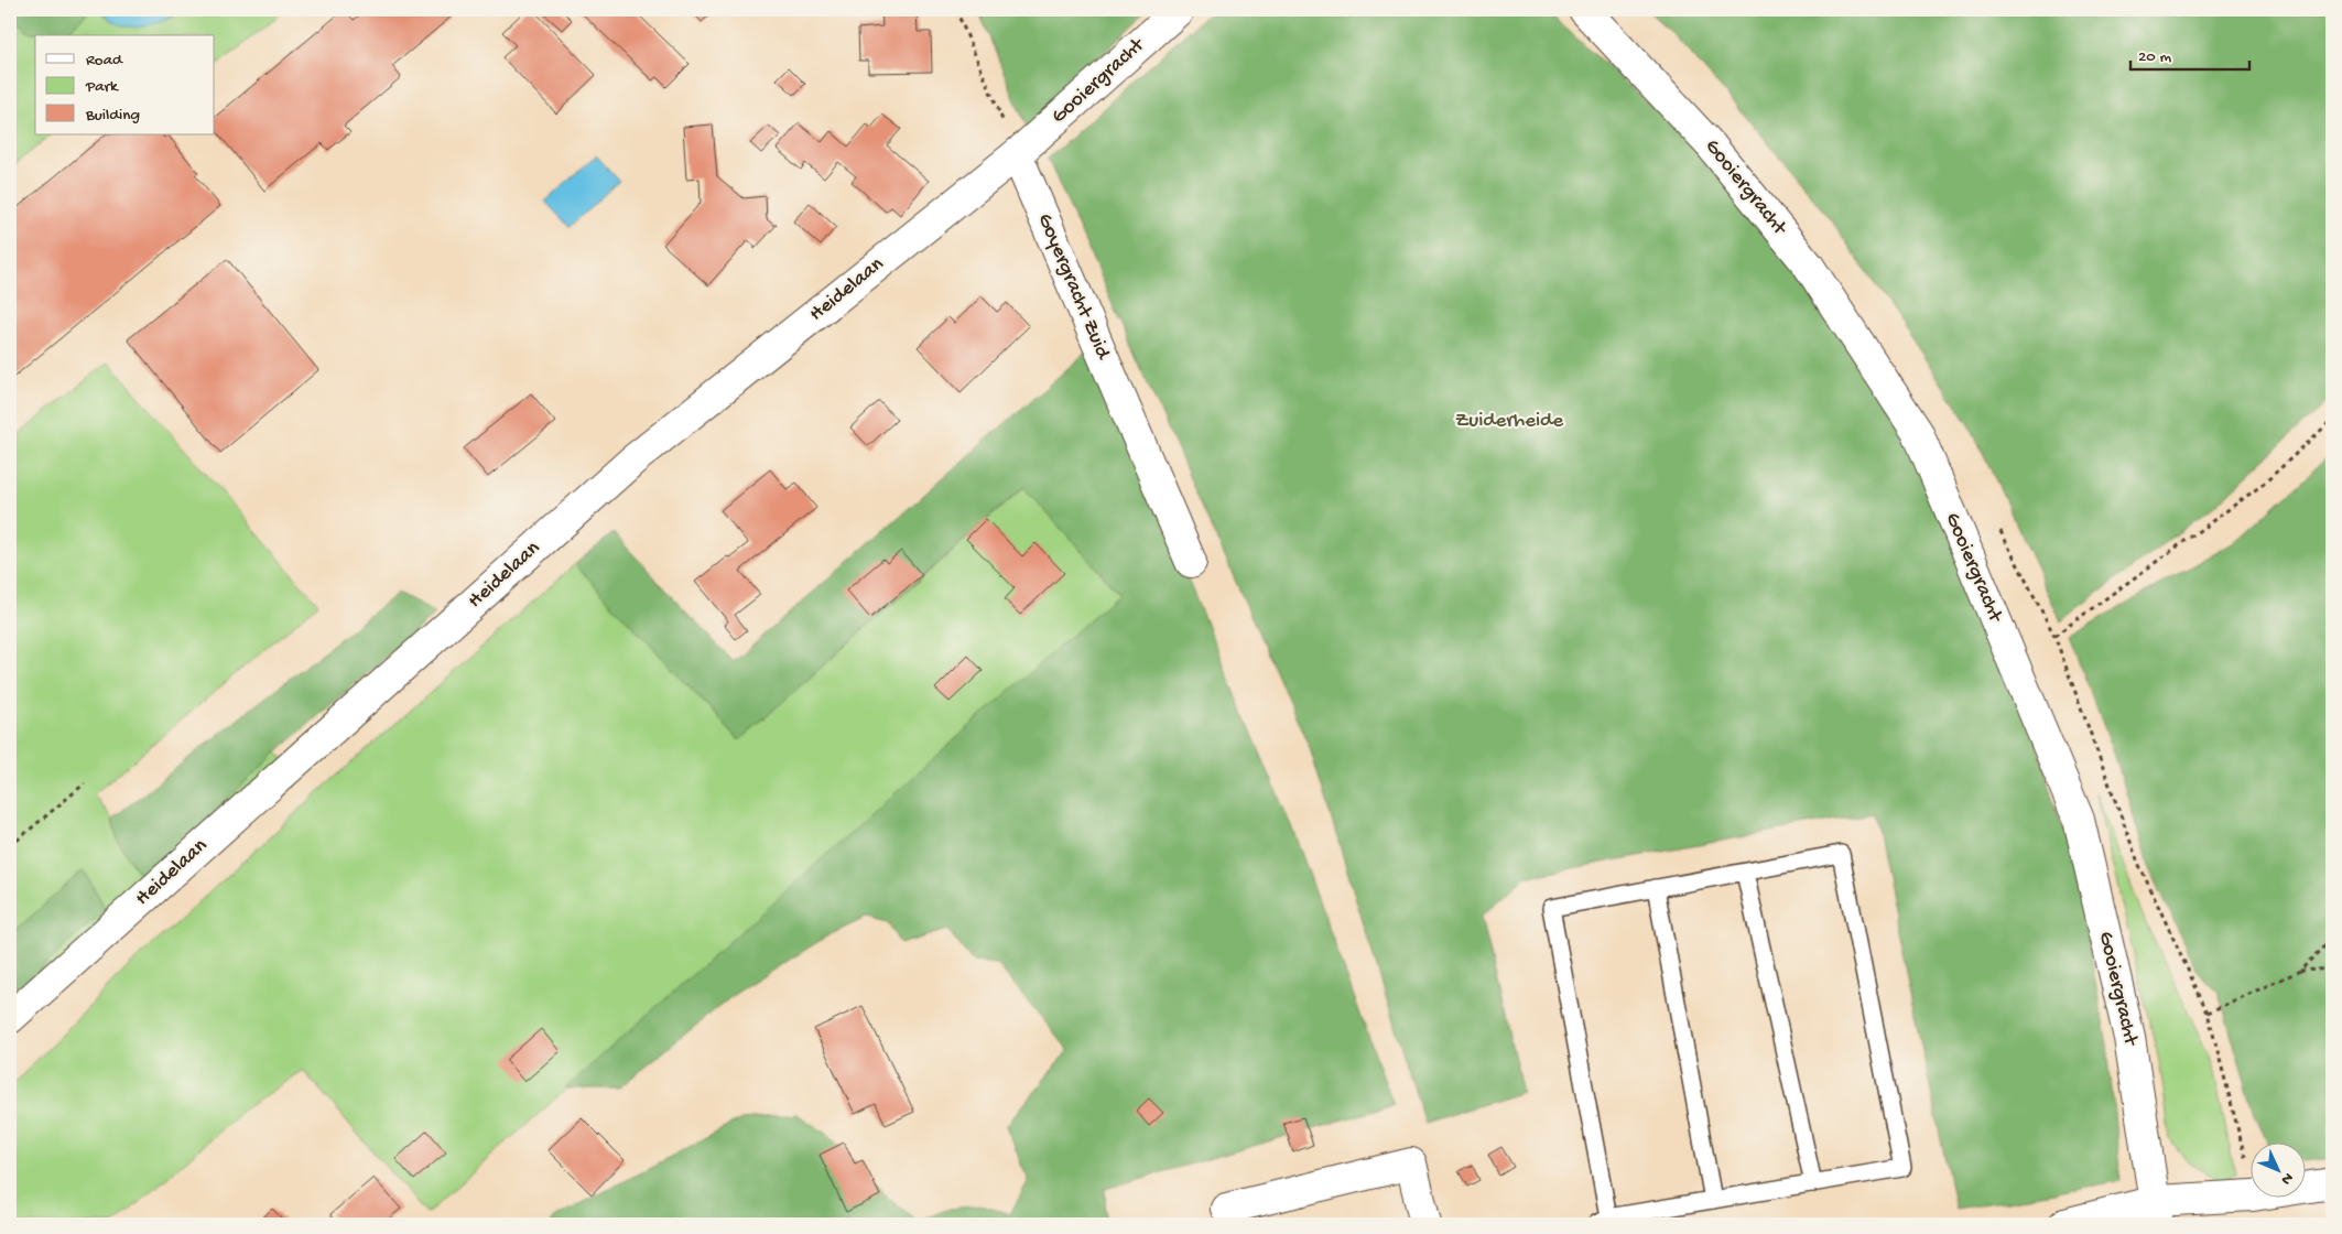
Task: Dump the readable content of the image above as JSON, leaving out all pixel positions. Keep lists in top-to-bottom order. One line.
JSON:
{"streets":{"main road":["Gooiergracht","Goyergracht Zuid","Heidelaan"]},"crossings":[["Gooiergracht","Goyergracht Zuid"],["Gooiergracht","Heidelaan"],["Goyergracht Zuid","Heidelaan"]],"parks":["Zuiderheide"],"legend":["Road","Park","Building"],"scale_bar":"20 m","north":"bottom right"}
